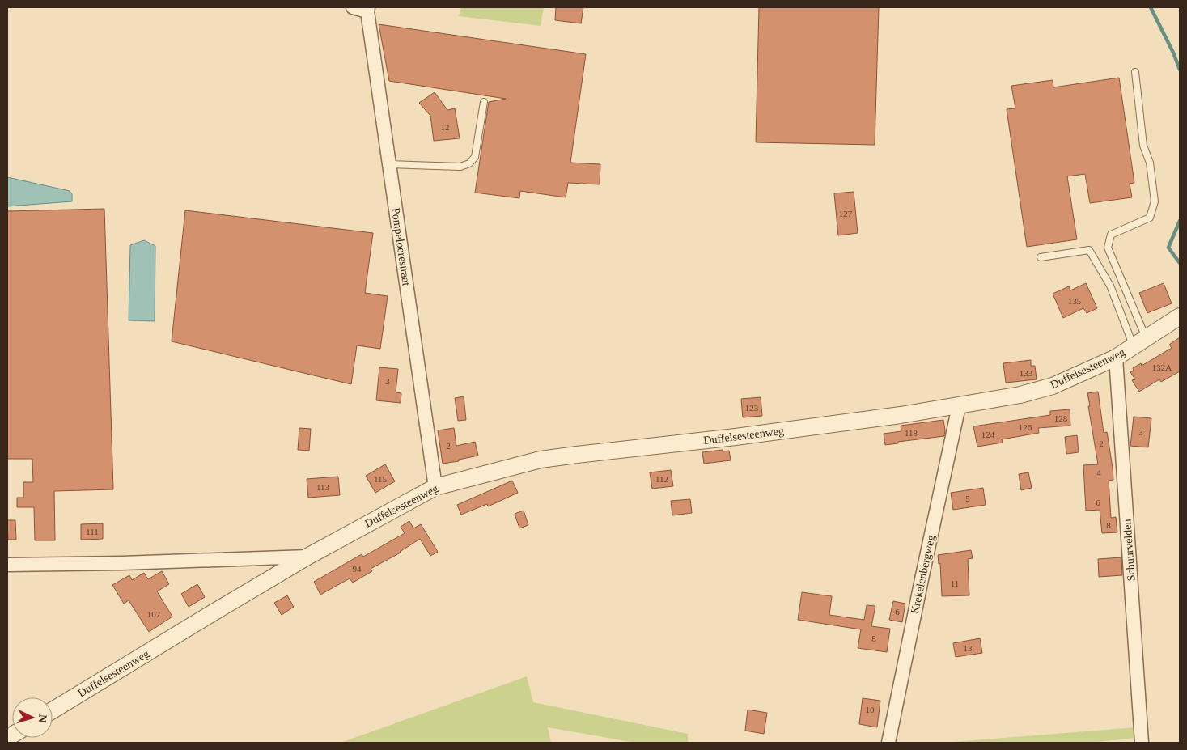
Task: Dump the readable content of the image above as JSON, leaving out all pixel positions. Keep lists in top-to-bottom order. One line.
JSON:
{"streets":{"street":["Pompeloerestraat","Duffelsesteenweg","Schuurvelden","Krekelenbergweg"]},"crossings":[["Pompeloerestraat","Duffelsesteenweg"],["Duffelsesteenweg","Schuurvelden"],["Duffelsesteenweg","Krekelenbergweg"]],"house_numbers":["12","127","135","132A","133","3","123","128","126","3","118","124","2","2","4","115","112","113","5","6","8","111","94","11","6","107","8","13","10"],"north":"right"}
